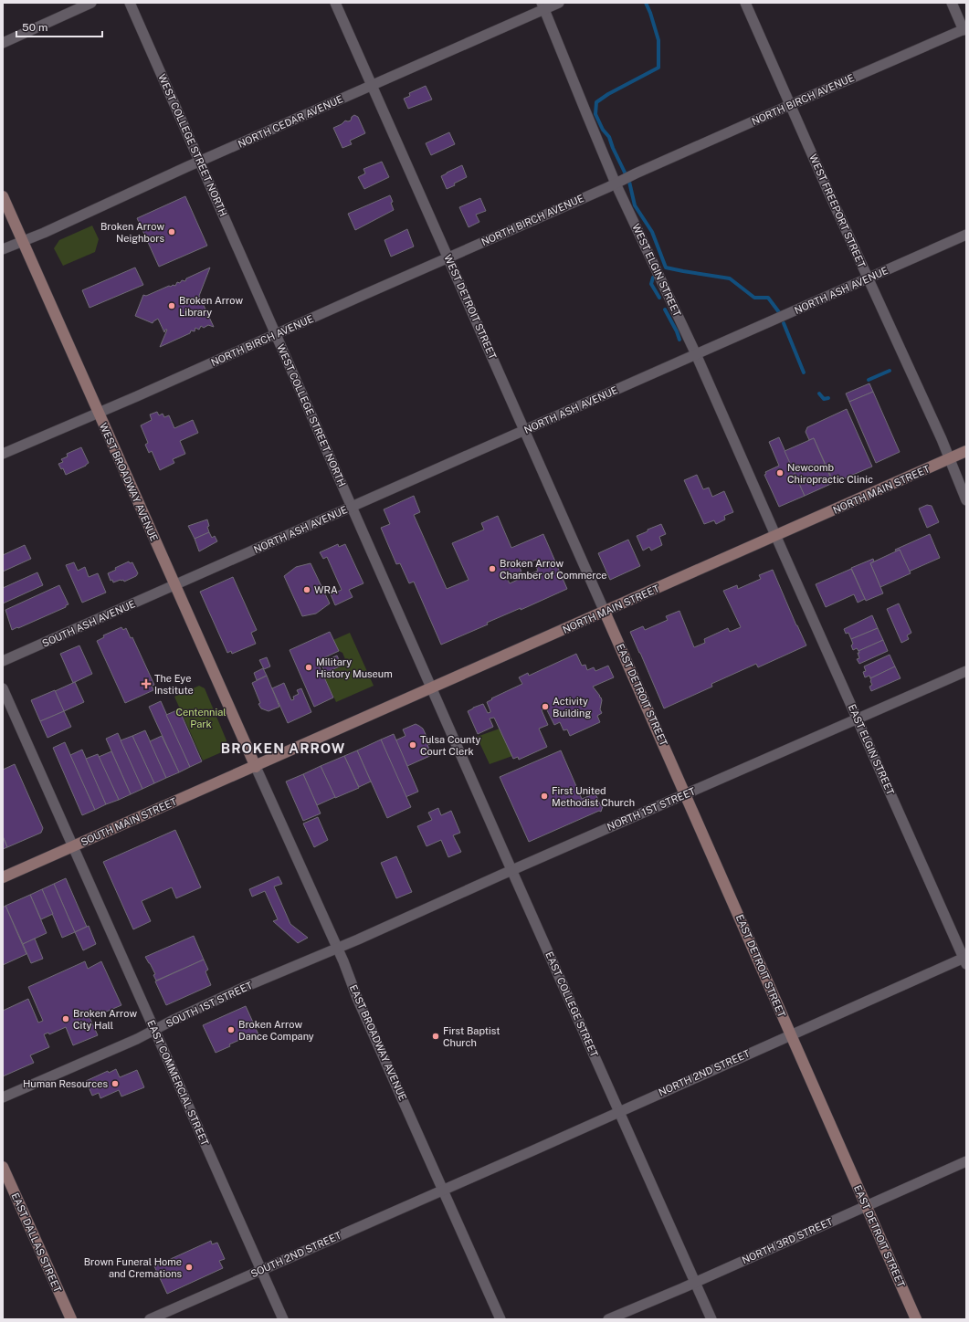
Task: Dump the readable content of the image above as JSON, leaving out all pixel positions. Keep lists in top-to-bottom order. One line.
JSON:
{"streets":{"street":["NORTH BIRCH AVENUE","NORTH CEDAR AVENUE","WEST COLLEGE STREET NORTH","WEST FREEPORT STREET","WEST ELGIN STREET","NORTH ASH AVENUE","WEST DETROIT STREET","WEST BROADWAY AVENUE","NORTH MAIN STREET","SOUTH ASH AVENUE","EAST DETROIT STREET","EAST ELGIN STREET","NORTH 1ST STREET","SOUTH MAIN STREET","SOUTH 1ST STREET","EAST COLLEGE STREET","EAST BROADWAY AVENUE","NORTH 2ND STREET","EAST COMMERCIAL STREET","NORTH 3RD STREET","EAST DALLAS STREET","SOUTH 2ND STREET"]},"crossings":[["NORTH BIRCH AVENUE","WEST COLLEGE STREET NORTH"],["NORTH BIRCH AVENUE","WEST FREEPORT STREET"],["NORTH BIRCH AVENUE","WEST ELGIN STREET"],["NORTH BIRCH AVENUE","WEST DETROIT STREET"],["NORTH BIRCH AVENUE","WEST BROADWAY AVENUE"],["NORTH CEDAR AVENUE","WEST COLLEGE STREET NORTH"],["NORTH CEDAR AVENUE","WEST ELGIN STREET"],["NORTH CEDAR AVENUE","WEST DETROIT STREET"],["NORTH CEDAR AVENUE","WEST BROADWAY AVENUE"],["WEST COLLEGE STREET NORTH","NORTH ASH AVENUE"],["WEST COLLEGE STREET NORTH","NORTH MAIN STREET"],["WEST COLLEGE STREET NORTH","EAST COLLEGE STREET"],["WEST FREEPORT STREET","NORTH ASH AVENUE"],["WEST FREEPORT STREET","NORTH MAIN STREET"],["WEST ELGIN STREET","NORTH ASH AVENUE"],["WEST ELGIN STREET","NORTH MAIN STREET"],["WEST ELGIN STREET","EAST ELGIN STREET"],["NORTH ASH AVENUE","WEST DETROIT STREET"],["NORTH ASH AVENUE","WEST BROADWAY AVENUE"],["NORTH ASH AVENUE","SOUTH ASH AVENUE"],["WEST DETROIT STREET","NORTH MAIN STREET"],["WEST DETROIT STREET","EAST DETROIT STREET"],["WEST BROADWAY AVENUE","NORTH MAIN STREET"],["WEST BROADWAY AVENUE","SOUTH ASH AVENUE"],["WEST BROADWAY AVENUE","SOUTH MAIN STREET"],["WEST BROADWAY AVENUE","EAST BROADWAY AVENUE"],["NORTH MAIN STREET","EAST DETROIT STREET"],["NORTH MAIN STREET","EAST ELGIN STREET"],["NORTH MAIN STREET","SOUTH MAIN STREET"],["NORTH MAIN STREET","EAST COLLEGE STREET"],["NORTH MAIN STREET","EAST BROADWAY AVENUE"],["EAST DETROIT STREET","NORTH 1ST STREET"],["EAST DETROIT STREET","NORTH 2ND STREET"],["EAST DETROIT STREET","NORTH 3RD STREET"],["EAST ELGIN STREET","NORTH 1ST STREET"],["EAST ELGIN STREET","NORTH 2ND STREET"],["NORTH 1ST STREET","SOUTH 1ST STREET"],["NORTH 1ST STREET","EAST COLLEGE STREET"],["NORTH 1ST STREET","EAST BROADWAY AVENUE"],["SOUTH MAIN STREET","EAST BROADWAY AVENUE"],["SOUTH MAIN STREET","EAST COMMERCIAL STREET"],["SOUTH 1ST STREET","EAST BROADWAY AVENUE"],["SOUTH 1ST STREET","EAST COMMERCIAL STREET"],["EAST COLLEGE STREET","NORTH 2ND STREET"],["EAST COLLEGE STREET","NORTH 3RD STREET"],["EAST BROADWAY AVENUE","NORTH 2ND STREET"],["EAST BROADWAY AVENUE","SOUTH 2ND STREET"],["NORTH 2ND STREET","SOUTH 2ND STREET"],["EAST COMMERCIAL STREET","SOUTH 2ND STREET"]],"districts":["BROKEN ARROW"],"parks":["Centennial Park"],"places":{"other":["Broken Arrow Neighbors","Broken Arrow Library","Newcomb Chiropractic Clinic","Broken Arrow Chamber of Commerce","WRA","Military History Museum","Activity Building","Tulsa County Court Clerk","First United Methodist Church","Broken Arrow City Hall","Broken Arrow Dance Company","First Baptist Church","Human Resources","Brown Funeral Home and Cremations"],"health":["The Eye Institute"]},"scale_bar":"50 m"}
